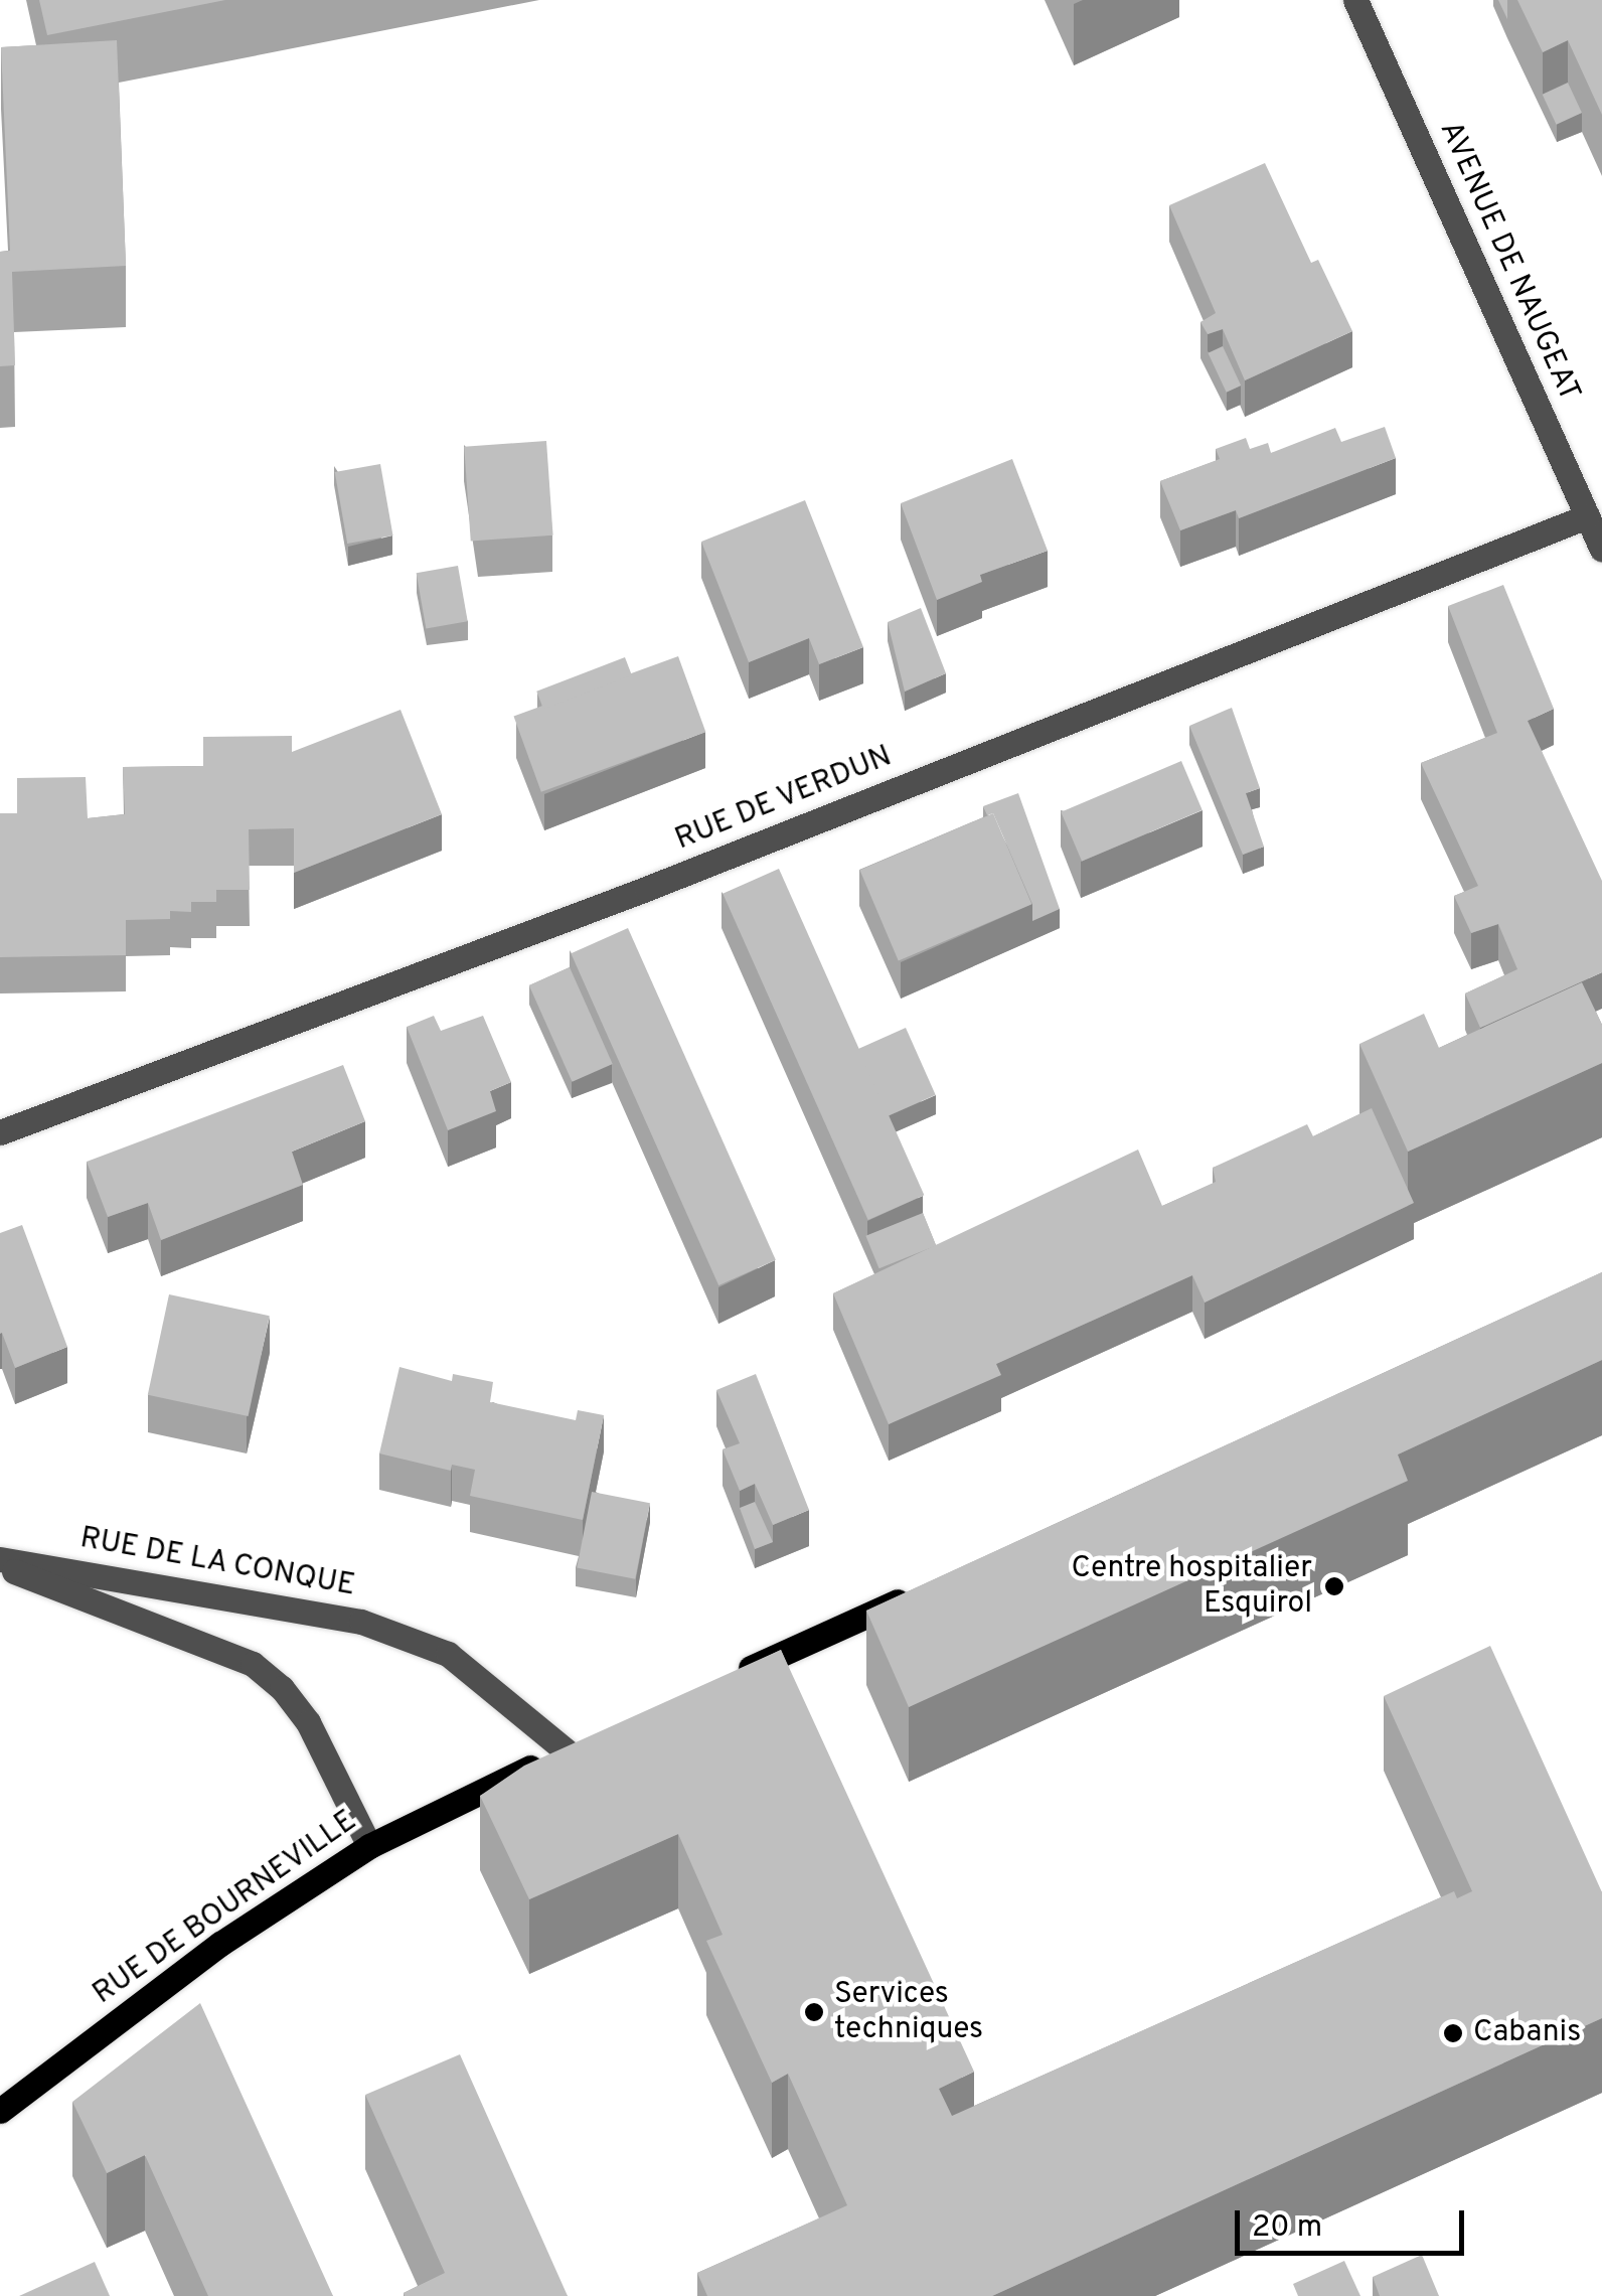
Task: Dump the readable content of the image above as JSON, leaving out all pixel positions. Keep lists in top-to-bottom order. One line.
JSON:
{"streets":{"main road":["RUE DE BOURNEVILLE"],"street":["AVENUE DE NAUGEAT","RUE DE VERDUN","RUE DE LA CONQUE"]},"crossings":[["AVENUE DE NAUGEAT","RUE DE VERDUN"],["RUE DE LA CONQUE","RUE DE BOURNEVILLE"]],"places":["Centre hospitalier Esquirol","Services techniques","Cabanis"],"scale_bar":"20 m"}
